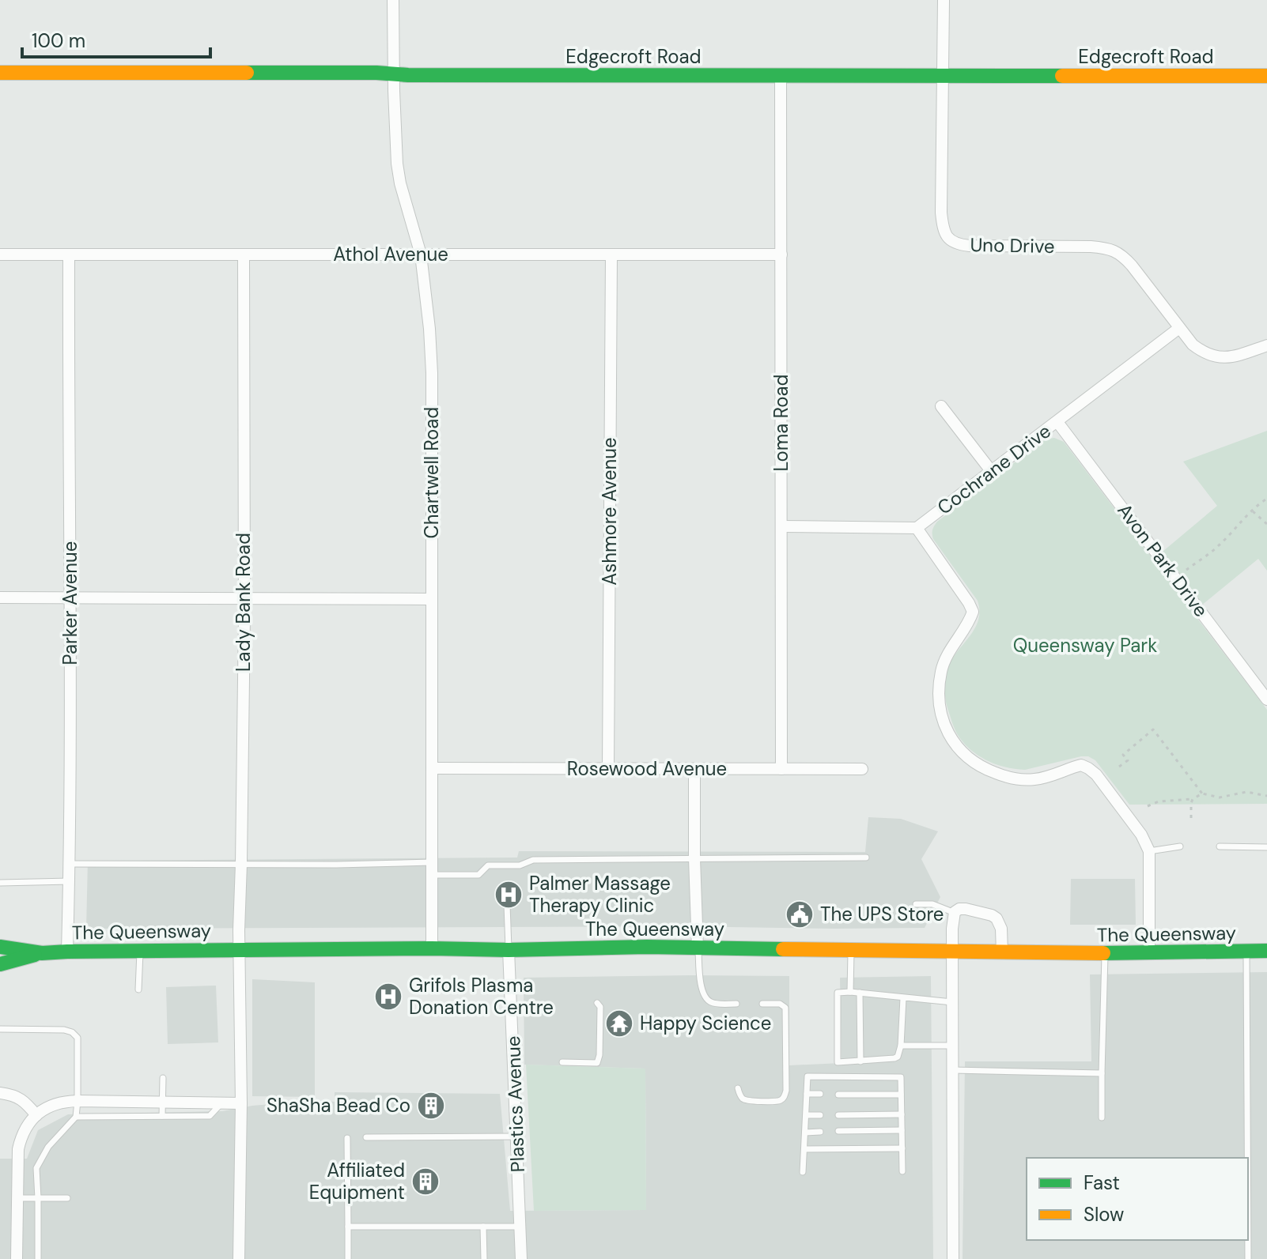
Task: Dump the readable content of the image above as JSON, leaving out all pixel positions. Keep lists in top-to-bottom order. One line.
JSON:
{"streets":{"main road":["Edgecroft Road","The Queensway"],"street":["Uno Drive","Athol Avenue","Loma Road","Cochrane Drive","Chartwell Road","Ashmore Avenue","Avon Park Drive","Lady Bank Road","Parker Avenue","Rosewood Avenue","Plastics Avenue"]},"crossings":[["Edgecroft Road","Uno Drive"],["Edgecroft Road","Loma Road"],["Edgecroft Road","Chartwell Road"],["Uno Drive","Cochrane Drive"],["Athol Avenue","Loma Road"],["Athol Avenue","Chartwell Road"],["Athol Avenue","Ashmore Avenue"],["Athol Avenue","Lady Bank Road"],["Athol Avenue","Parker Avenue"],["Loma Road","Rosewood Avenue"],["Cochrane Drive","Avon Park Drive"],["Chartwell Road","Rosewood Avenue"],["Chartwell Road","The Queensway"],["Ashmore Avenue","Rosewood Avenue"],["Lady Bank Road","The Queensway"],["Parker Avenue","The Queensway"],["The Queensway","Plastics Avenue"]],"parks":["Queensway Park"],"places":{"hospital":["Palmer Massage Therapy Clinic","Grifols Plasma Donation Centre"],"public building":["The UPS Store"],"temple":["Happy Science"],"building":["ShaSha Bead Co","Affiliated Equipment"]},"legend":["Fast","Slow"],"scale_bar":"100 m"}
